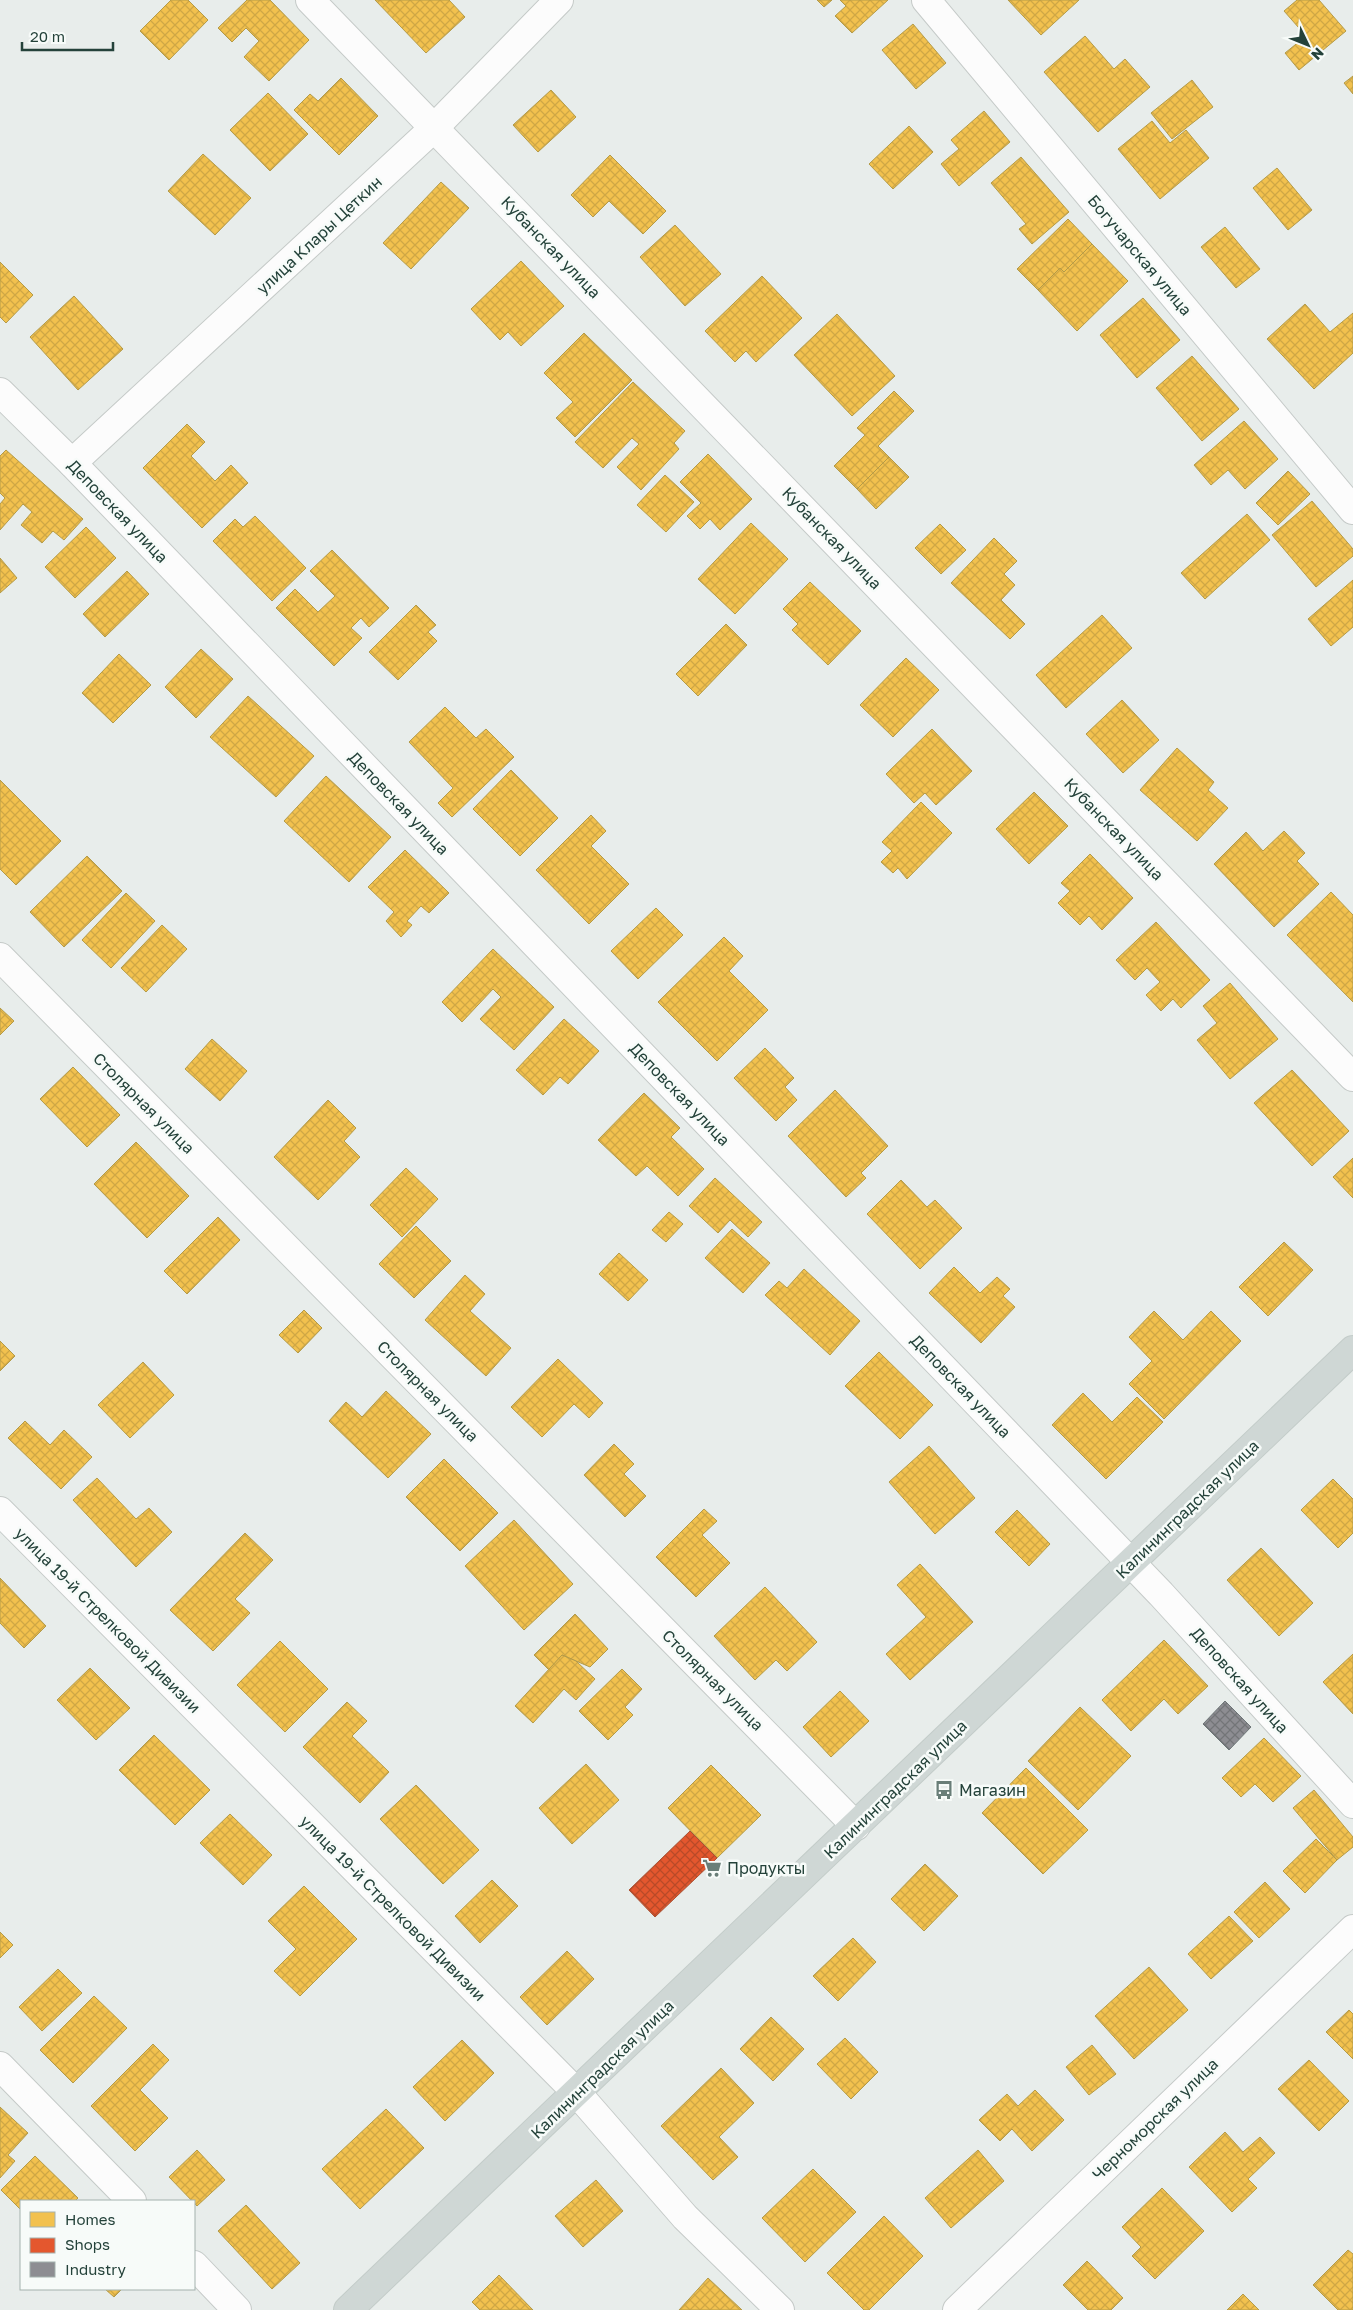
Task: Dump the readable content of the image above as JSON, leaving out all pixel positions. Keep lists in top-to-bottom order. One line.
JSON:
{"streets":{"main road":["Калининградская улица"],"street":["улица Клары Цеткин","Кубанская улица","Богучарская улица","Деповская улица","Столярная улица","улица 19-й Стрелковой Дивизии","Черноморская улица"]},"crossings":[["улица Клары Цеткин","Кубанская улица"],["улица Клары Цеткин","Деповская улица"],["Деповская улица","Калининградская улица"],["Столярная улица","Калининградская улица"],["Калининградская улица","улица 19-й Стрелковой Дивизии"]],"places":{"bus stop":["Магазин"],"supermarket":["Продукты"]},"legend":["Homes","Shops","Industry"],"scale_bar":"20 m","north":"bottom right"}
